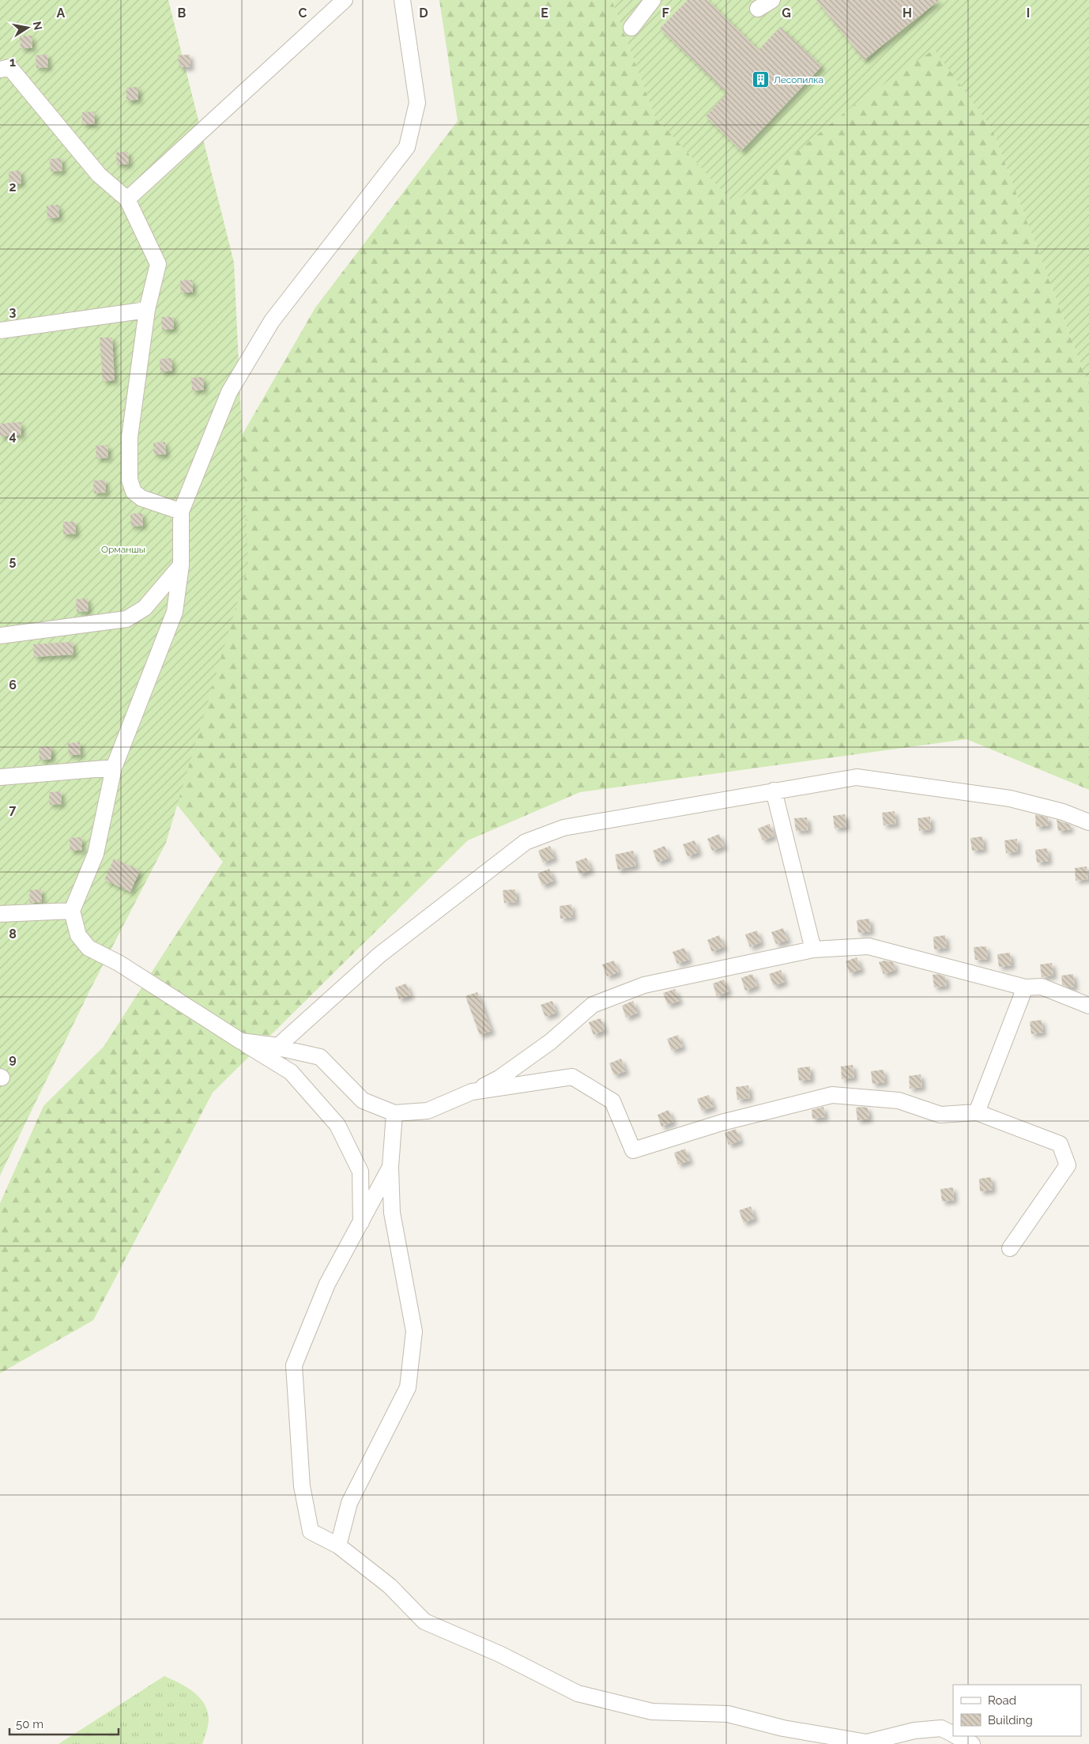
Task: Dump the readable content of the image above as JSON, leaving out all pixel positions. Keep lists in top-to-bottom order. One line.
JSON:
{"parks":["Орманшы"],"places":{"building":["Лесопилка"]},"legend":["Road","Building"],"scale_bar":"50 m","north":"right","grid":{"columns":["A","B","C","D","E","F","G","H","I"],"rows":["1","2","3","4","5","6","7","8","9"]}}
